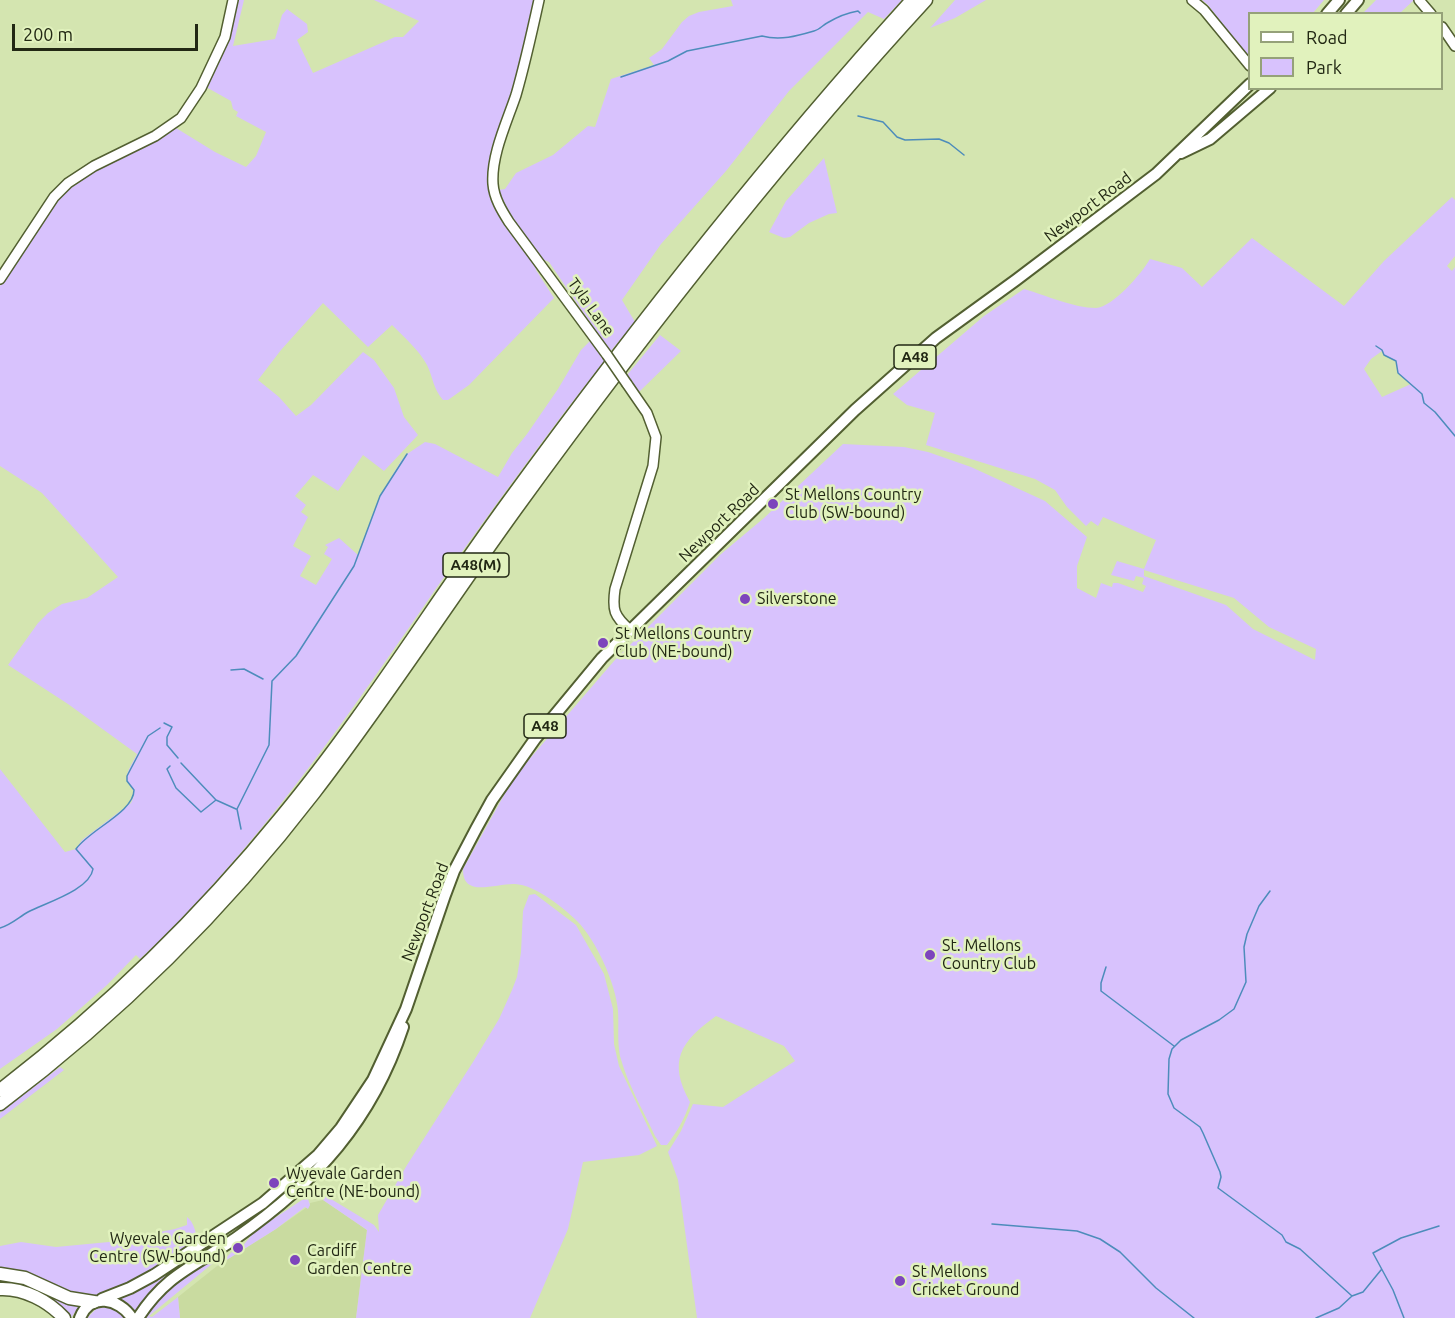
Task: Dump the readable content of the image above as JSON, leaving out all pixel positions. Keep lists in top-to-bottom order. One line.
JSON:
{"streets":{"highway":["A48(M)"],"main road":["Newport Road","A48"],"street":["Tyla Lane"]},"crossings":[["Newport Road","Tyla Lane"]],"places":["St Mellons Country Club (SW-bound)","Silverstone","St Mellons Country Club (NE-bound)","St. Mellons Country Club","Wyevale Garden Centre (NE-bound)","Wyevale Garden Centre (SW-bound)","Cardiff Garden Centre","St Mellons Cricket Ground"],"legend":["Road","Park"],"scale_bar":"200 m"}
